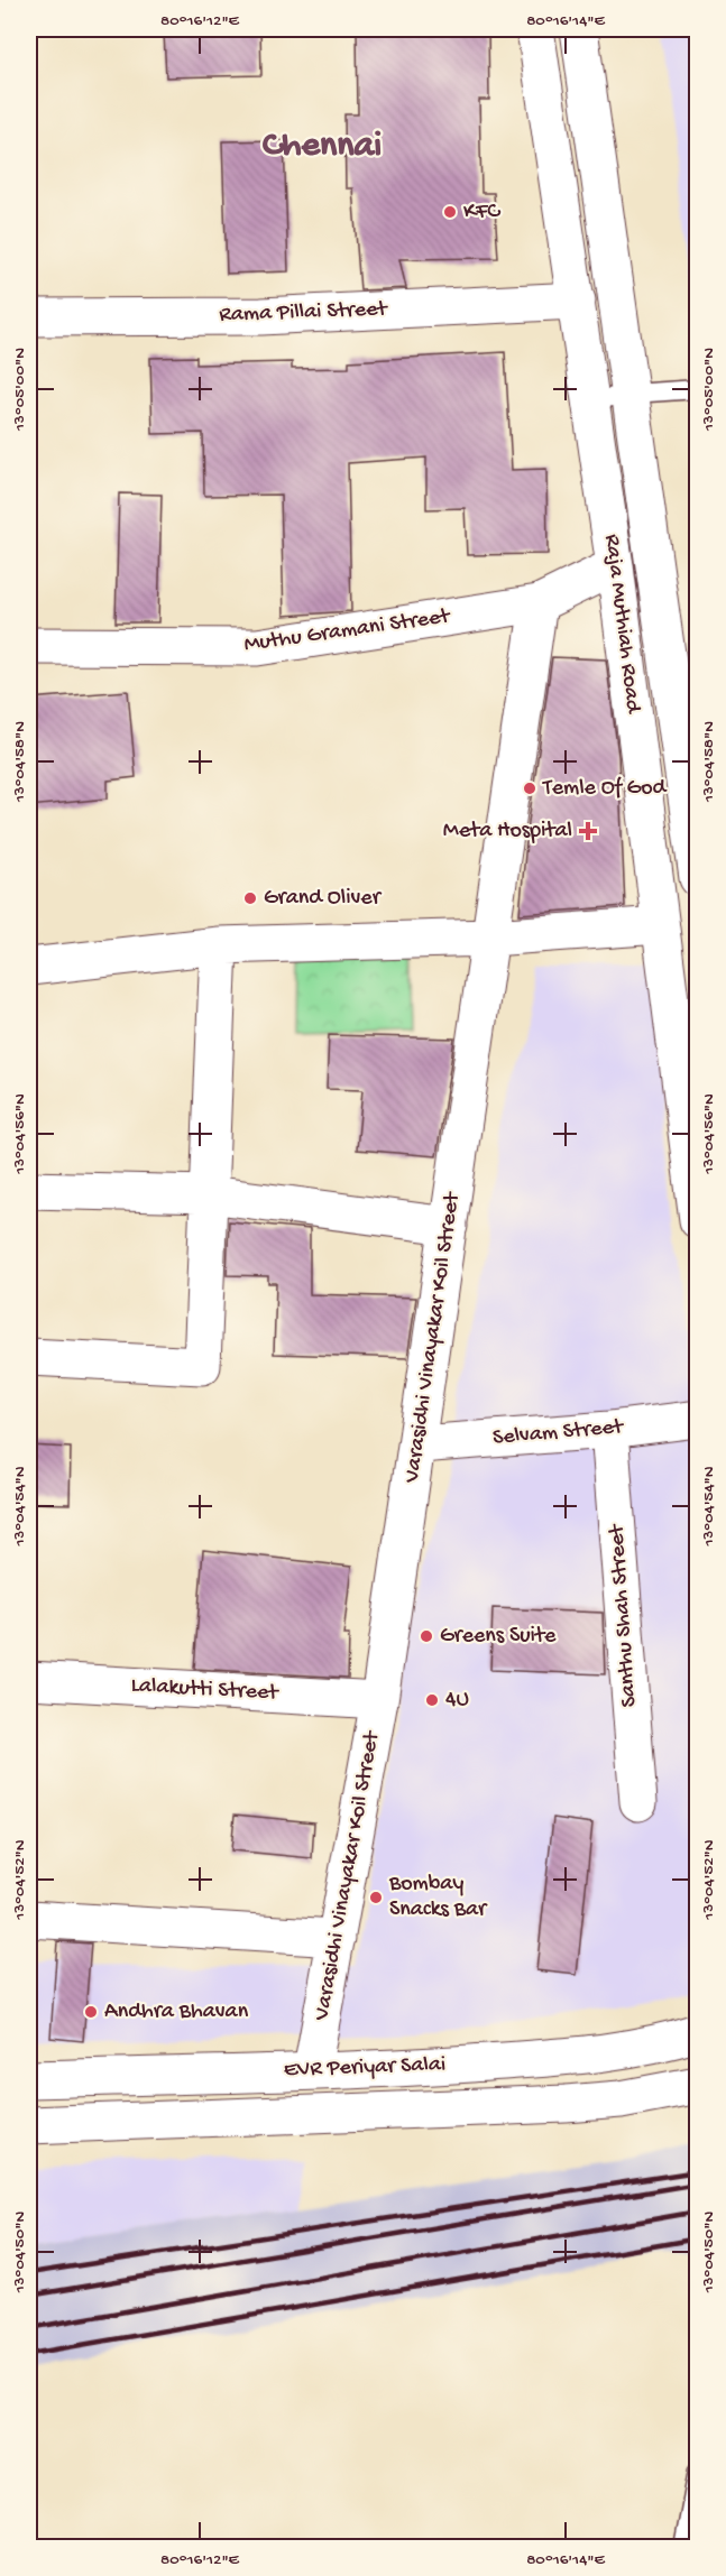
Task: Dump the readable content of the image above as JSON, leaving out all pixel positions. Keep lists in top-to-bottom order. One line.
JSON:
{"streets":{"street":["Rama Pillai Street","Raja Muthiah Road","Muthu Gramani Street","Varasidhi Vinayakar Koil Street","Selvam Street","Santhu Shah Street","Lalakutti Street","EVR Periyar Salai"]},"crossings":[["Rama Pillai Street","Raja Muthiah Road"],["Raja Muthiah Road","Muthu Gramani Street"],["Muthu Gramani Street","Varasidhi Vinayakar Koil Street"],["Varasidhi Vinayakar Koil Street","Selvam Street"],["Varasidhi Vinayakar Koil Street","Lalakutti Street"],["Varasidhi Vinayakar Koil Street","EVR Periyar Salai"],["Selvam Street","Santhu Shah Street"]],"districts":["Chennai"],"places":{"other":["KFC","Temle Of God","Grand Oliver","Greens Suite","4U","Bombay Snacks Bar","Andhra Bhavan"],"health":["Meta Hospital"]},"coordinates":["80°16'12\"E","80°16'14\"E","13°05'00\"N","13°04'58\"N","13°04'56\"N","13°04'54\"N","13°04'52\"N","13°04'50\"N"]}
